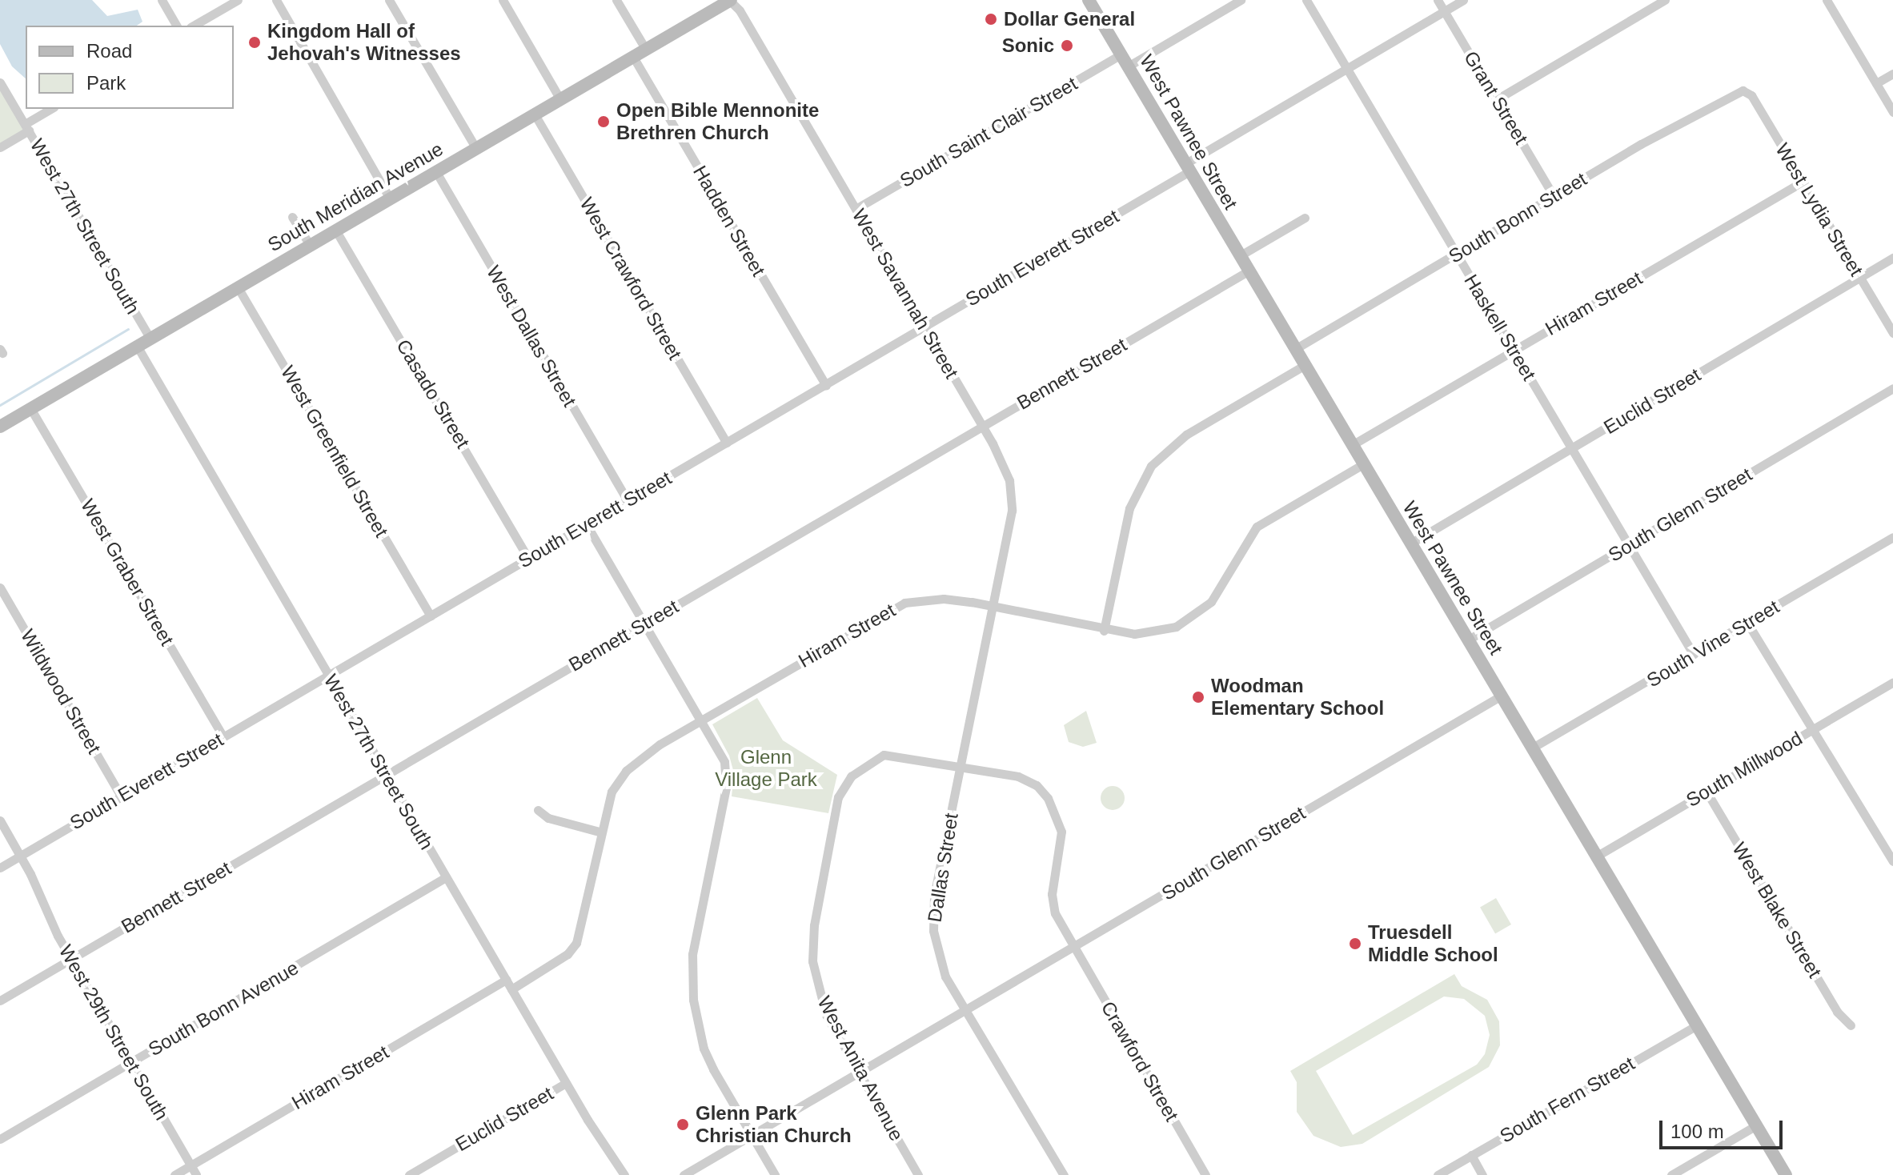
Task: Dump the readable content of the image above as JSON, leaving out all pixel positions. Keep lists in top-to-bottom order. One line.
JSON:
{"streets":{"main road":["West Pawnee Street","South Meridian Avenue"],"street":["Grant Street","South Saint Clair Street","West Lydia Street","South Bonn Street","Hadden Street","West 27th Street South","South Everett Street","West Crawford Street","West Savannah Street","Hiram Street","Haskell Street","West Dallas Street","Bennett Street","Casado Street","Euclid Street","West Greenfield Street","South Glenn Street","West Graber Street","South Vine Street","Wildwood Street","South Millwood","Dallas Street","West Blake Street","South Bonn Avenue","West 29th Street South","Crawford Street","West Anita Avenue","South Fern Street"]},"crossings":[["Grant Street","South Bonn Street"],["Grant Street","South Everett Street"],["South Saint Clair Street","West Pawnee Street"],["South Saint Clair Street","West Savannah Street"],["West Pawnee Street","South Bonn Street"],["West Pawnee Street","South Everett Street"],["West Pawnee Street","Hiram Street"],["West Pawnee Street","Bennett Street"],["West Pawnee Street","Euclid Street"],["West Pawnee Street","South Glenn Street"],["West Pawnee Street","South Vine Street"],["West Pawnee Street","South Millwood"],["West Pawnee Street","South Fern Street"],["South Meridian Avenue","Hadden Street"],["South Meridian Avenue","West 27th Street South"],["South Meridian Avenue","West Crawford Street"],["South Meridian Avenue","West Savannah Street"],["South Meridian Avenue","West Dallas Street"],["South Meridian Avenue","Casado Street"],["South Meridian Avenue","West Greenfield Street"],["South Meridian Avenue","West Graber Street"],["West Lydia Street","South Bonn Street"],["West Lydia Street","Hiram Street"],["West Lydia Street","Euclid Street"],["South Bonn Street","Haskell Street"],["Hadden Street","South Everett Street"],["West 27th Street South","South Everett Street"],["West 27th Street South","Hiram Street"],["West 27th Street South","Bennett Street"],["West 27th Street South","Euclid Street"],["West 27th Street South","South Bonn Avenue"],["South Everett Street","West Crawford Street"],["South Everett Street","West Savannah Street"],["South Everett Street","Haskell Street"],["South Everett Street","West Dallas Street"],["South Everett Street","Casado Street"],["South Everett Street","West Greenfield Street"],["South Everett Street","West Graber Street"],["South Everett Street","Wildwood Street"],["South Everett Street","West 29th Street South"],["West Savannah Street","Hiram Street"],["West Savannah Street","Bennett Street"],["West Savannah Street","Dallas Street"],["Hiram Street","Haskell Street"],["Hiram Street","Dallas Street"],["Hiram Street","West 29th Street South"],["Haskell Street","Euclid Street"],["Haskell Street","South Glenn Street"],["Haskell Street","South Vine Street"],["Bennett Street","West 29th Street South"],["South Glenn Street","Dallas Street"],["South Glenn Street","Crawford Street"],["South Glenn Street","West Anita Avenue"],["South Millwood","West Blake Street"],["Dallas Street","West Anita Avenue"],["South Bonn Avenue","West 29th Street South"]],"parks":["Glenn Village Park"],"places":["Dollar General","Kingdom Hall of Jehovah's Witnesses","Sonic","Open Bible Mennonite Brethren Church","Woodman Elementary School","Truesdell Middle School","Glenn Park Christian Church"],"legend":["Road","Park"],"scale_bar":"100 m"}
